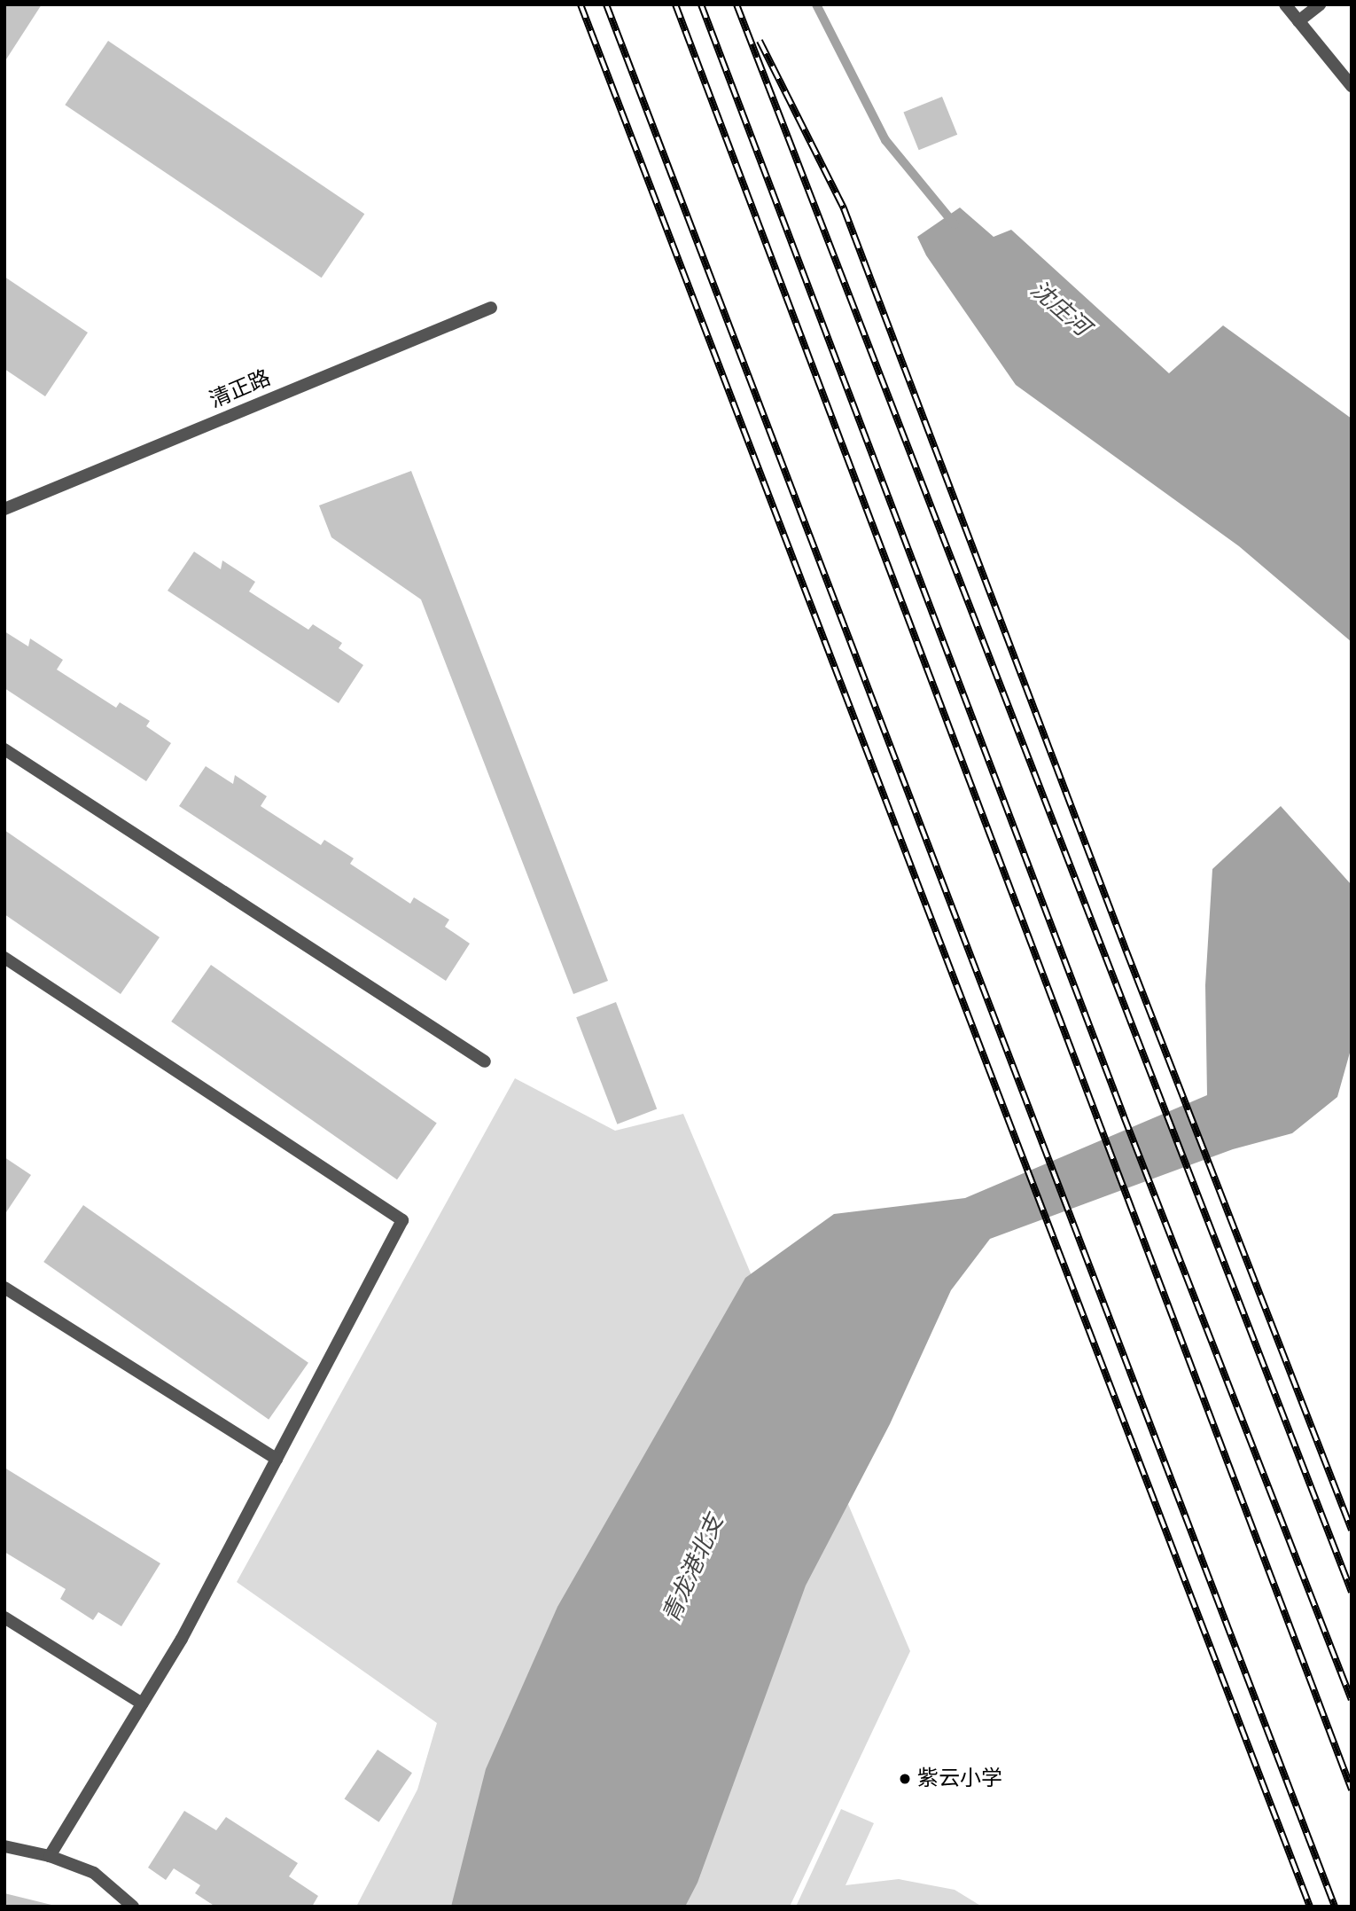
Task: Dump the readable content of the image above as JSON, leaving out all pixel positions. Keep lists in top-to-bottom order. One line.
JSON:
{"streets":{"street":["清正路"]},"water":["沈庄河","青龙港北支"],"places":["紫云小学"]}
